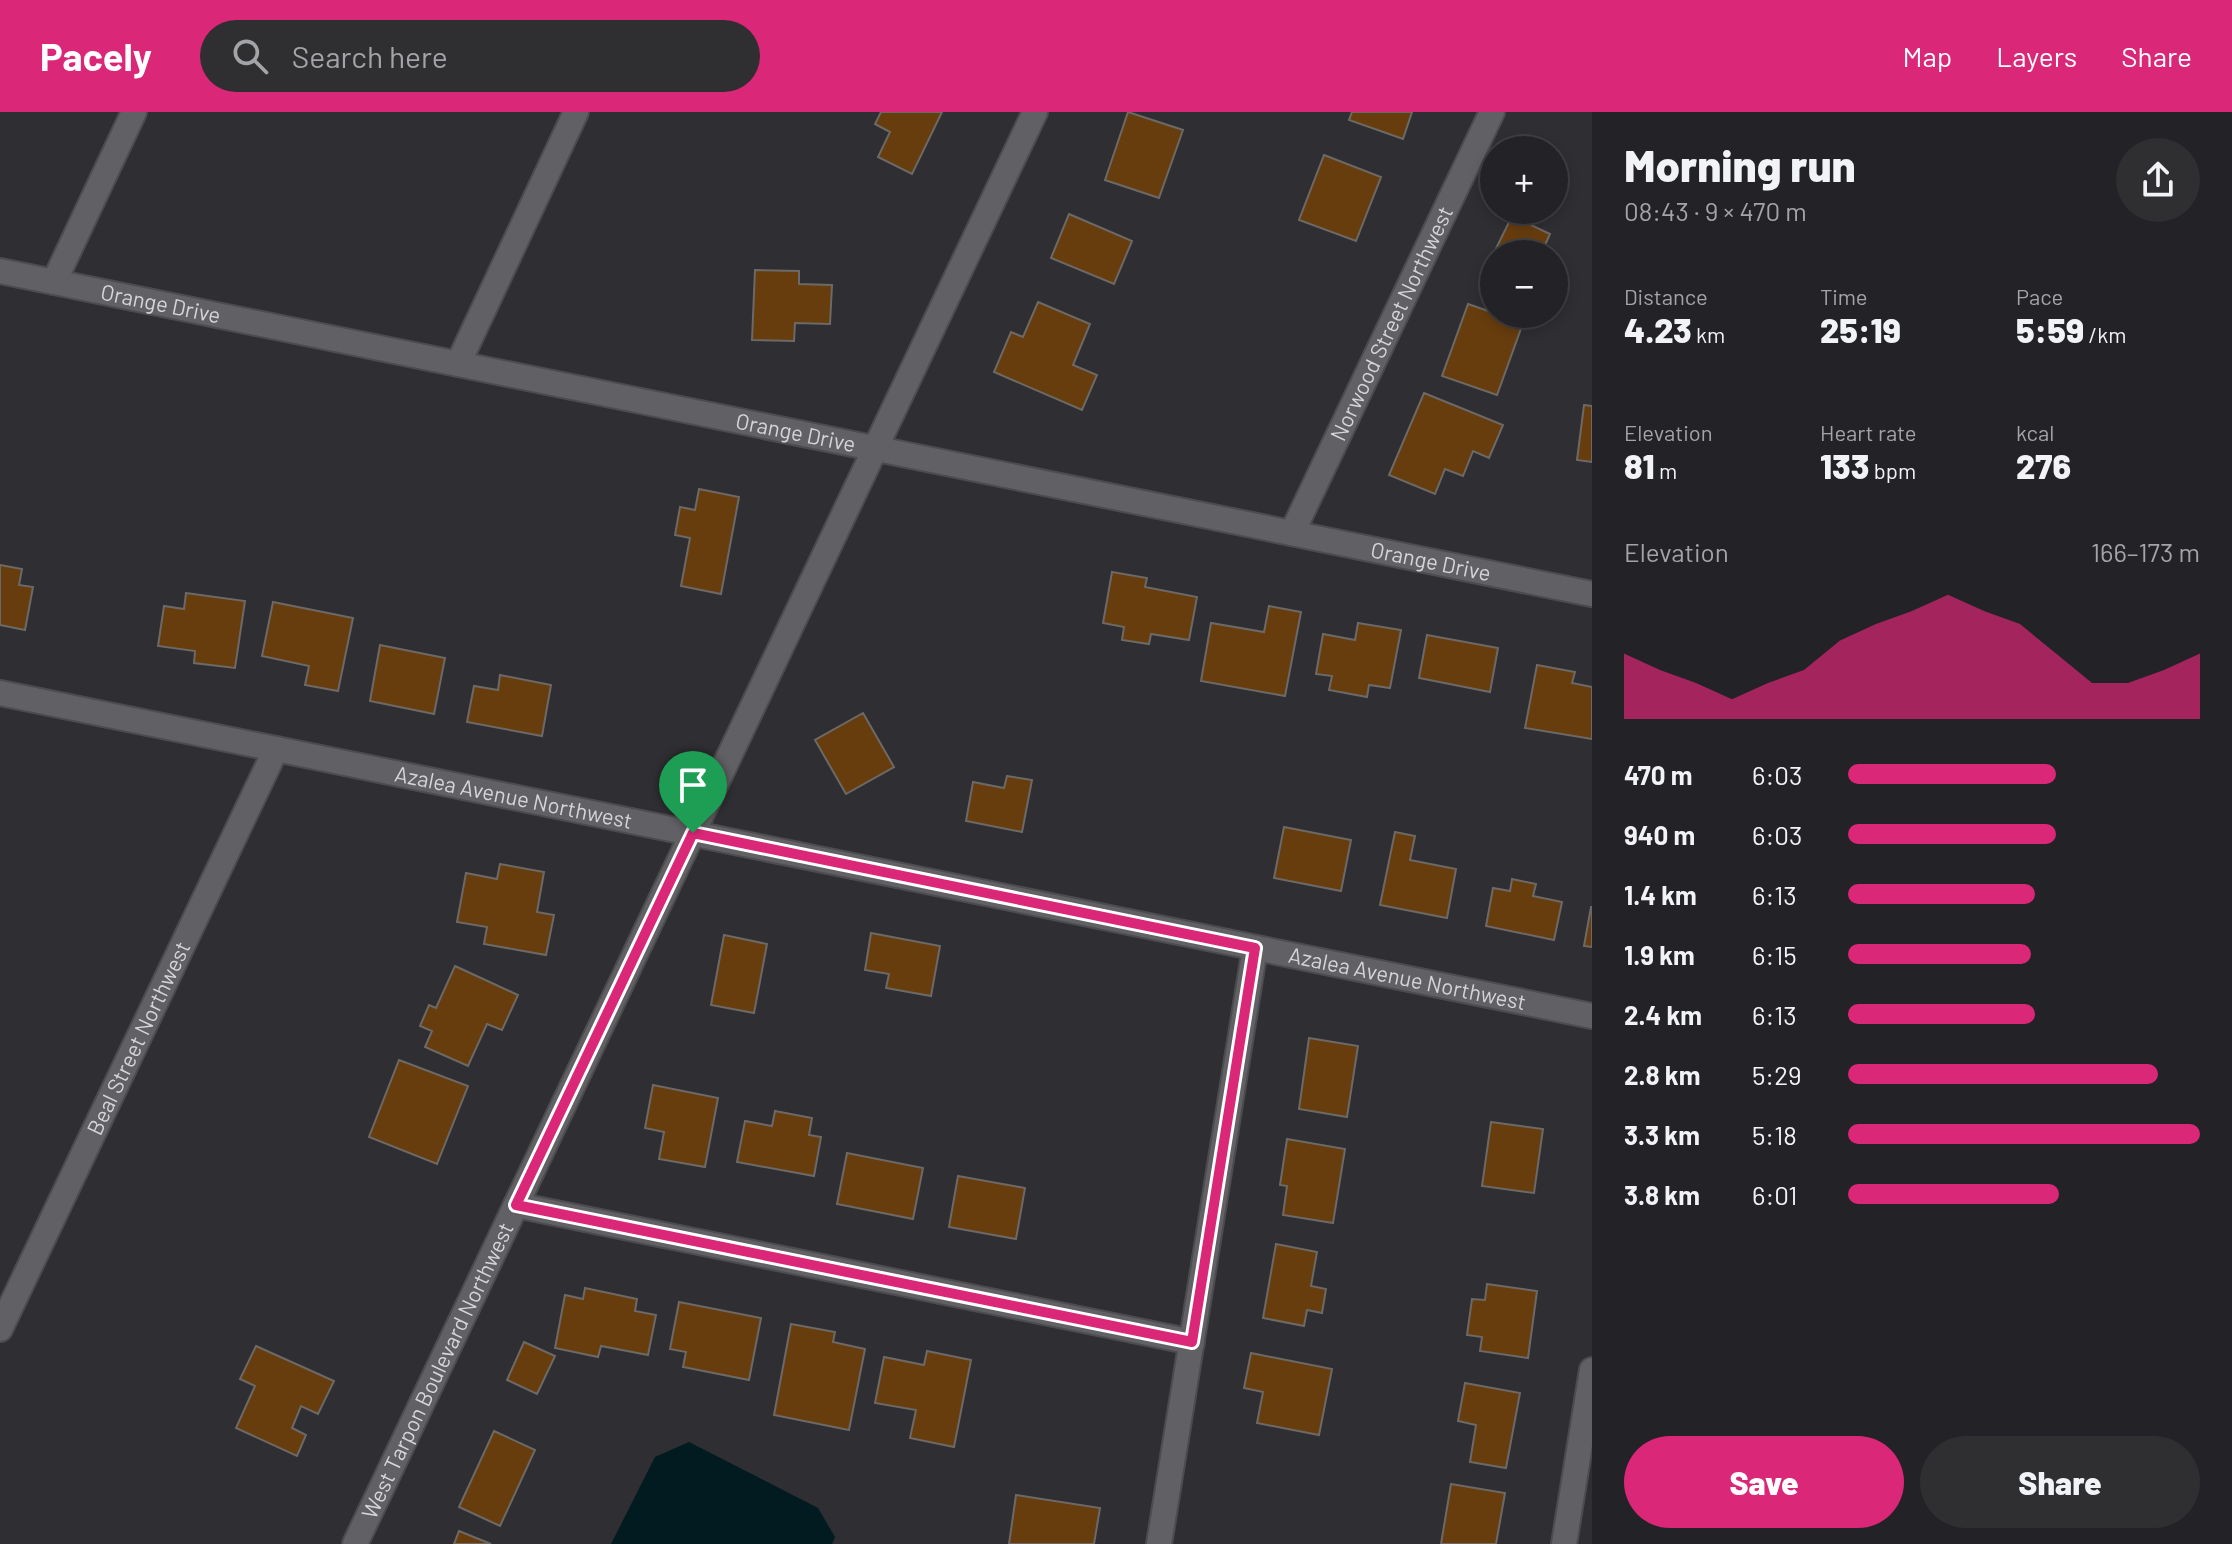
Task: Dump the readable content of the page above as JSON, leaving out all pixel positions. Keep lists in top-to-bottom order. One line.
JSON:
{"streets":{"street":["Orange Drive","Norwood Street Northwest","Azalea Avenue Northwest","Beal Street Northwest","West Tarpon Boulevard Northwest"]},"crossings":[["Orange Drive","Norwood Street Northwest"],["Orange Drive","West Tarpon Boulevard Northwest"],["Azalea Avenue Northwest","Beal Street Northwest"],["Azalea Avenue Northwest","West Tarpon Boulevard Northwest"]],"page":{"header":"Pacely","search":"Search here","nav":["Map","Layers","Share"],"heading":["Morning run","08:43 · 9 × 470 m"],"map_buttons":["+","−"],"stats":[["Distance","4.23 km"],["Time","25:19"],["Pace","5:59 /km"],["Elevation","81 m"],["Heart rate","133 bpm"],["kcal","276"]],"chart":["Elevation","166–173 m"],"list":[{"name":"470 m","note":"6:03"},{"name":"940 m","note":"6:03"},{"name":"1.4 km","note":"6:13"},{"name":"1.9 km","note":"6:15"},{"name":"2.4 km","note":"6:13"},{"name":"2.8 km","note":"5:29"},{"name":"3.3 km","note":"5:18"},{"name":"3.8 km","note":"6:01"}],"buttons":["Save","Share"]}}
